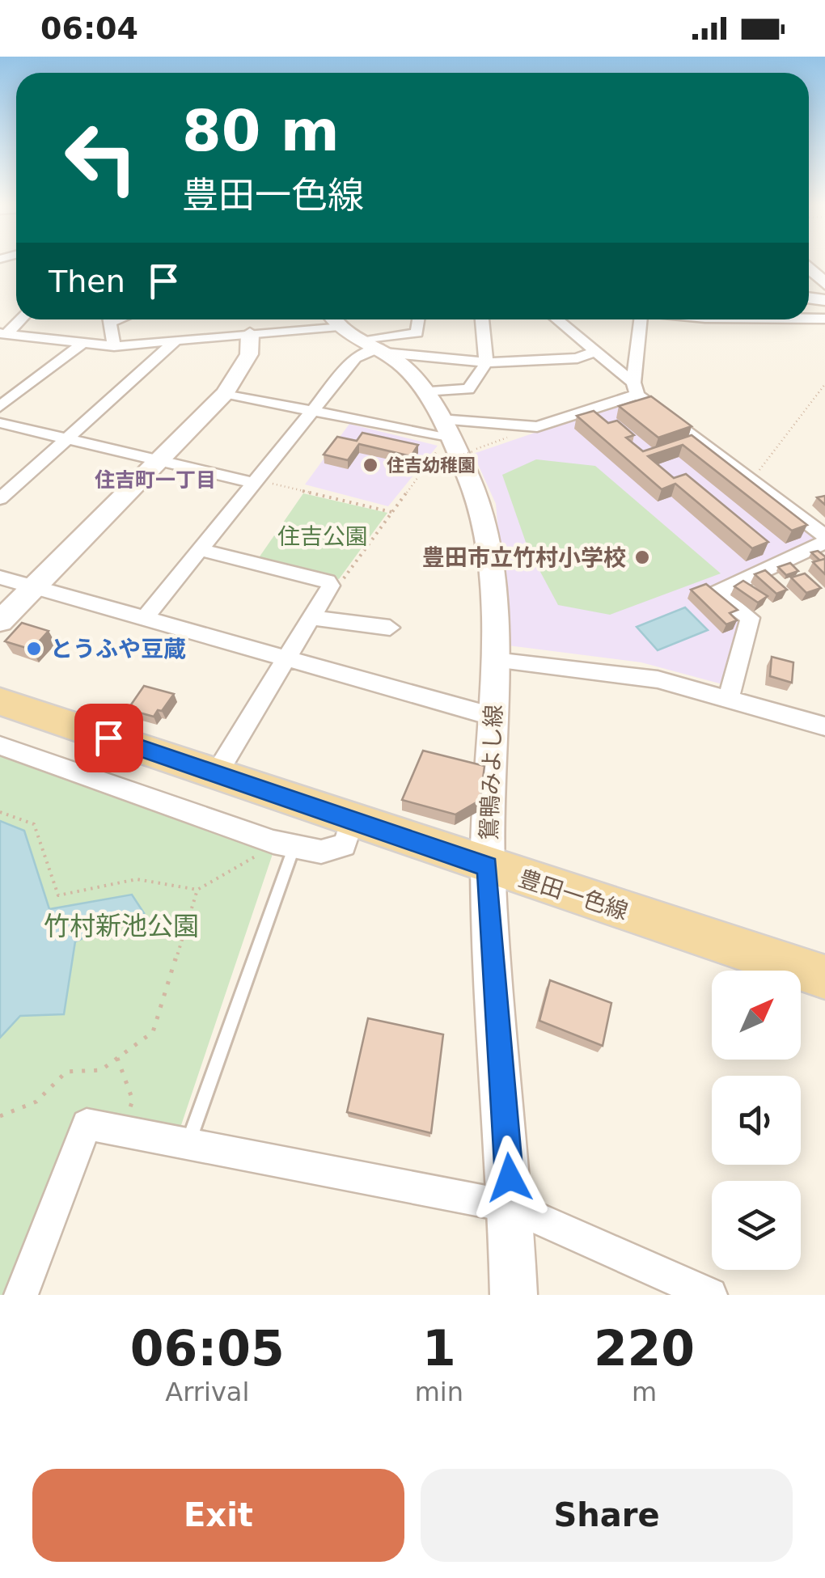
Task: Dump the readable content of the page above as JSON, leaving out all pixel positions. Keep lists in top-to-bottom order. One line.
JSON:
{"streets":{"main road":["鴛鴨みよし線","豊田一色線"]},"crossings":[["鴛鴨みよし線","豊田一色線"]],"districts":["住吉町一丁目"],"parks":["住吉公園","竹村新池公園"],"places":["住吉幼稚園","豊田市立竹村小学校","とうふや豆蔵"],"north":"top right","page":{"status":"06:04","turn":["80 m","豊田一色線"],"then":"Then","eta":["06:05","Arrival","1","min","220","m"],"buttons":["Exit","Share"]}}
